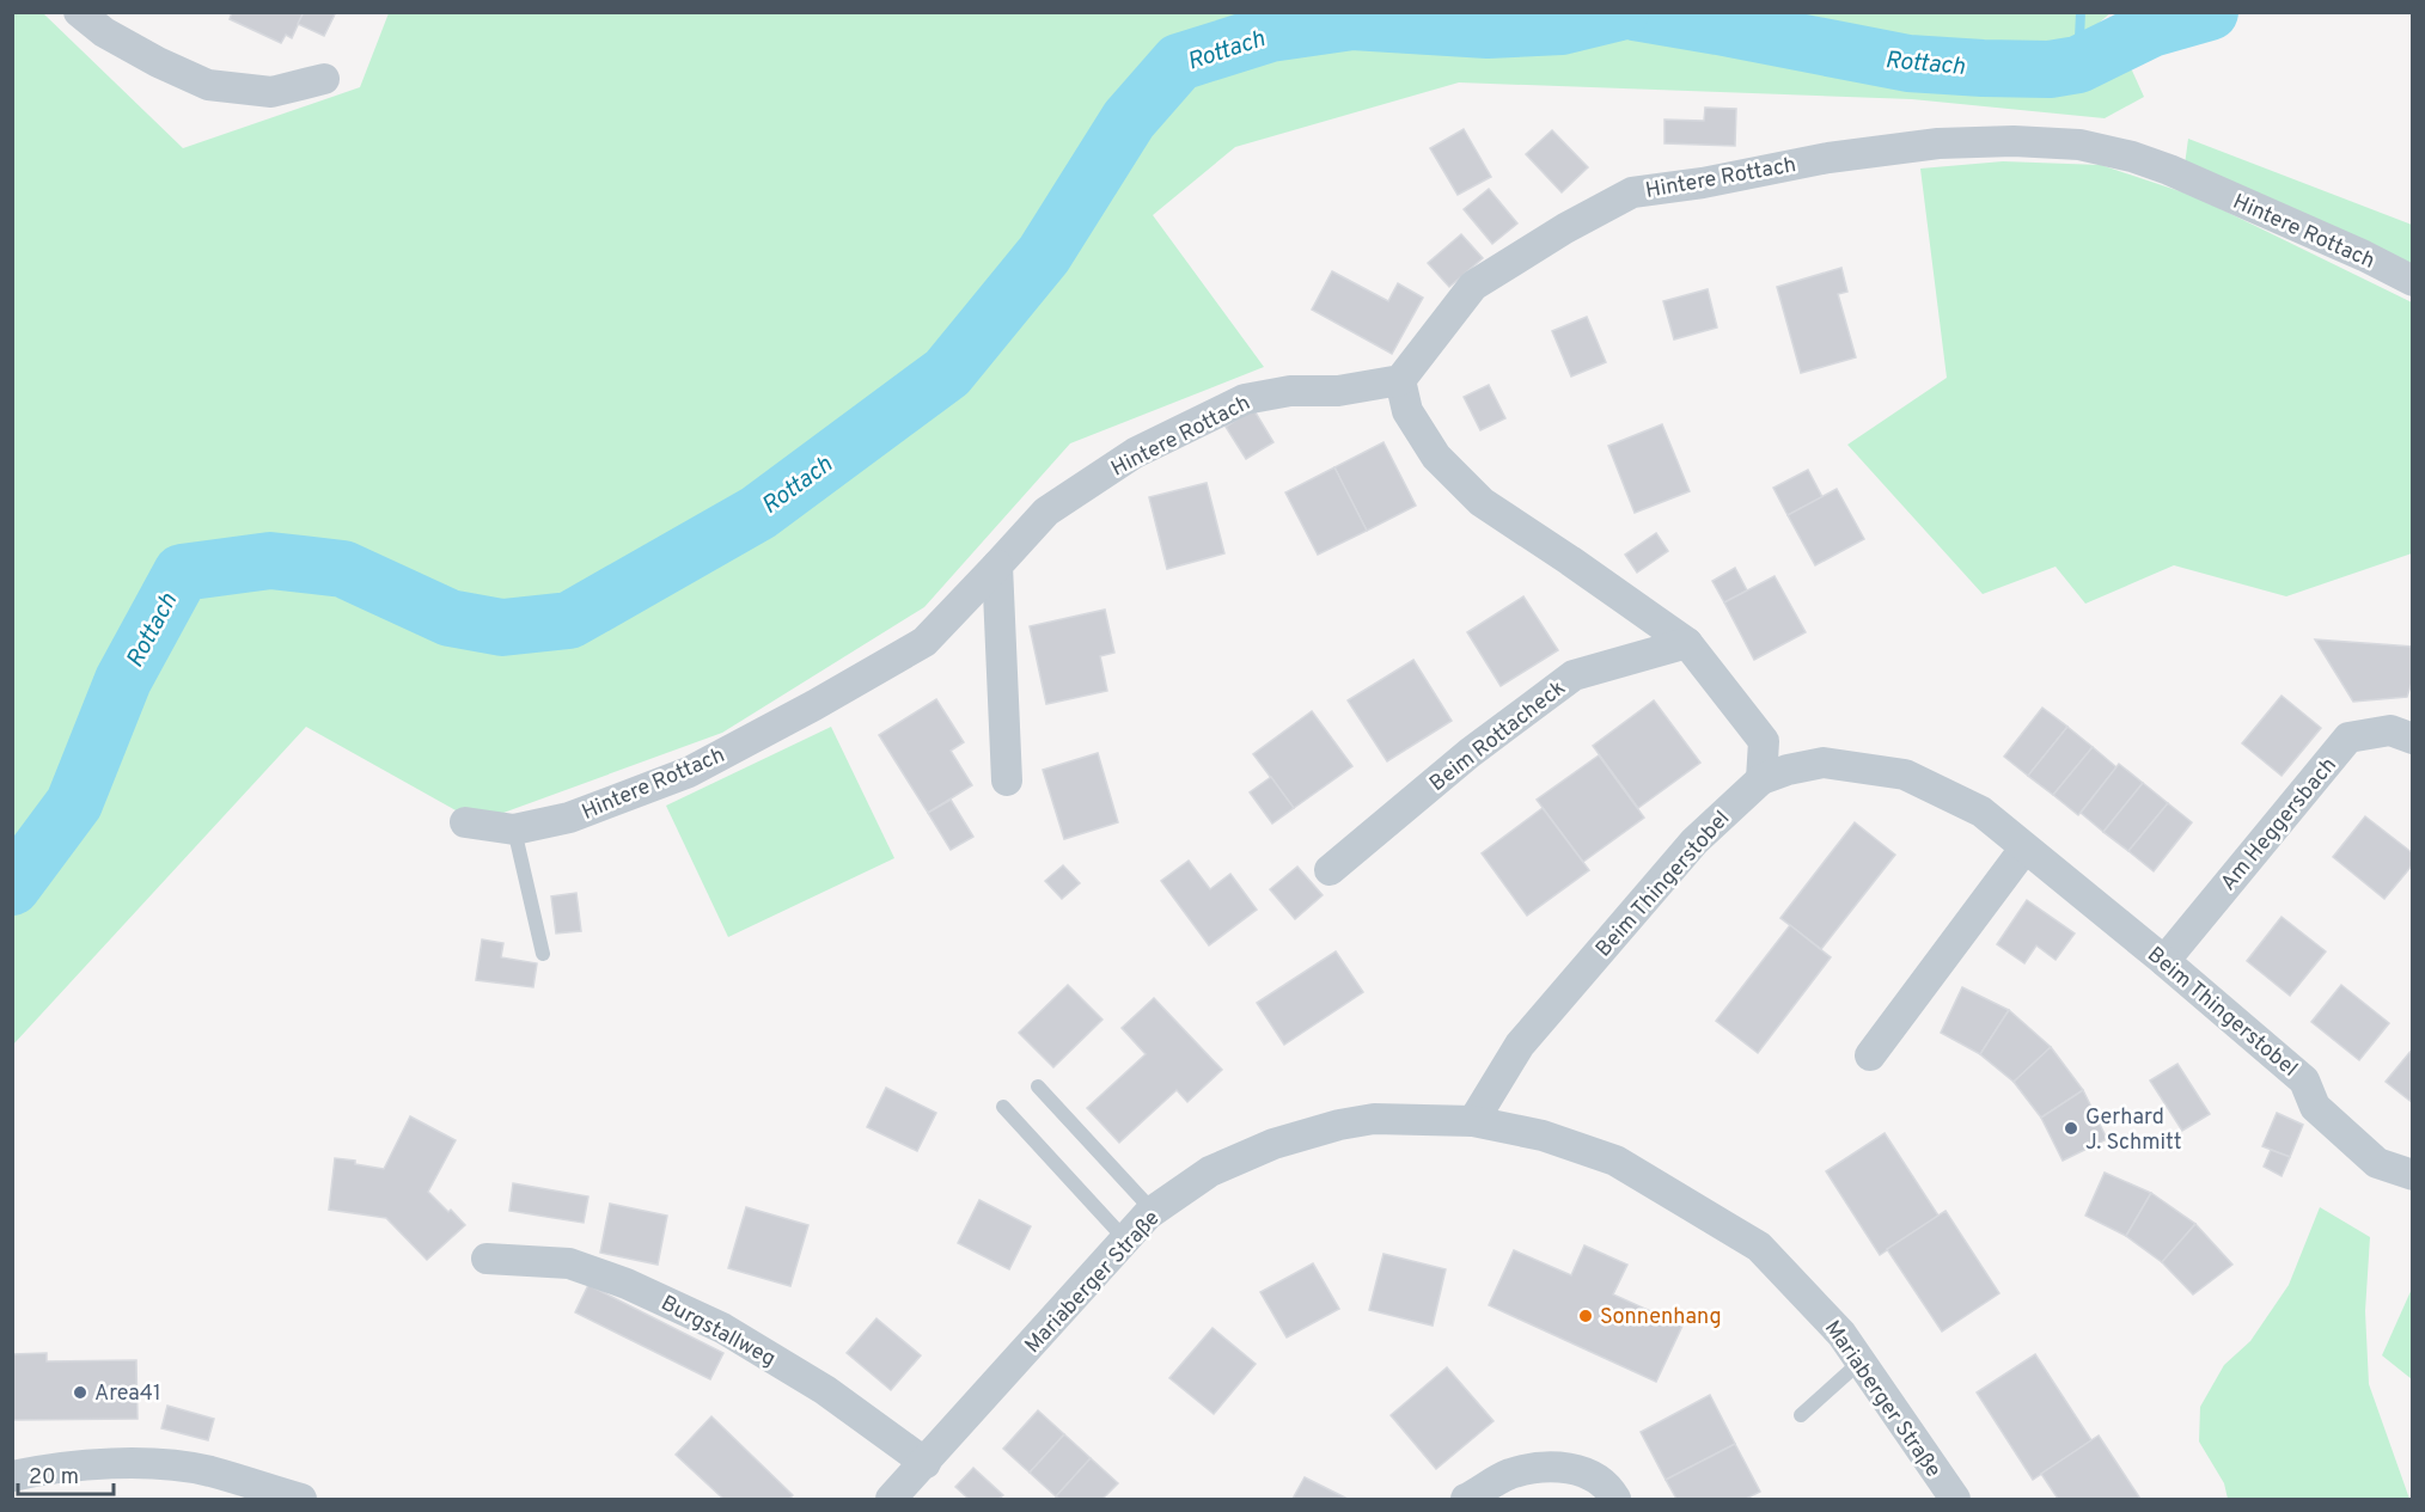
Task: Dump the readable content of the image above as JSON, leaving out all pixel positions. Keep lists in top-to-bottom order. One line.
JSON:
{"streets":{"street":["Hintere Rottach","Beim Rottacheck","Am Heggersbach","Beim Thingerstobel","Mariaberger Straße","Burgstallweg"]},"crossings":[["Am Heggersbach","Beim Thingerstobel"],["Beim Thingerstobel","Mariaberger Straße"],["Mariaberger Straße","Burgstallweg"]],"water":["Rottach"],"places":["Gerhard J. Schmitt","Sonnenhang","Area41"],"scale_bar":"20 m"}
